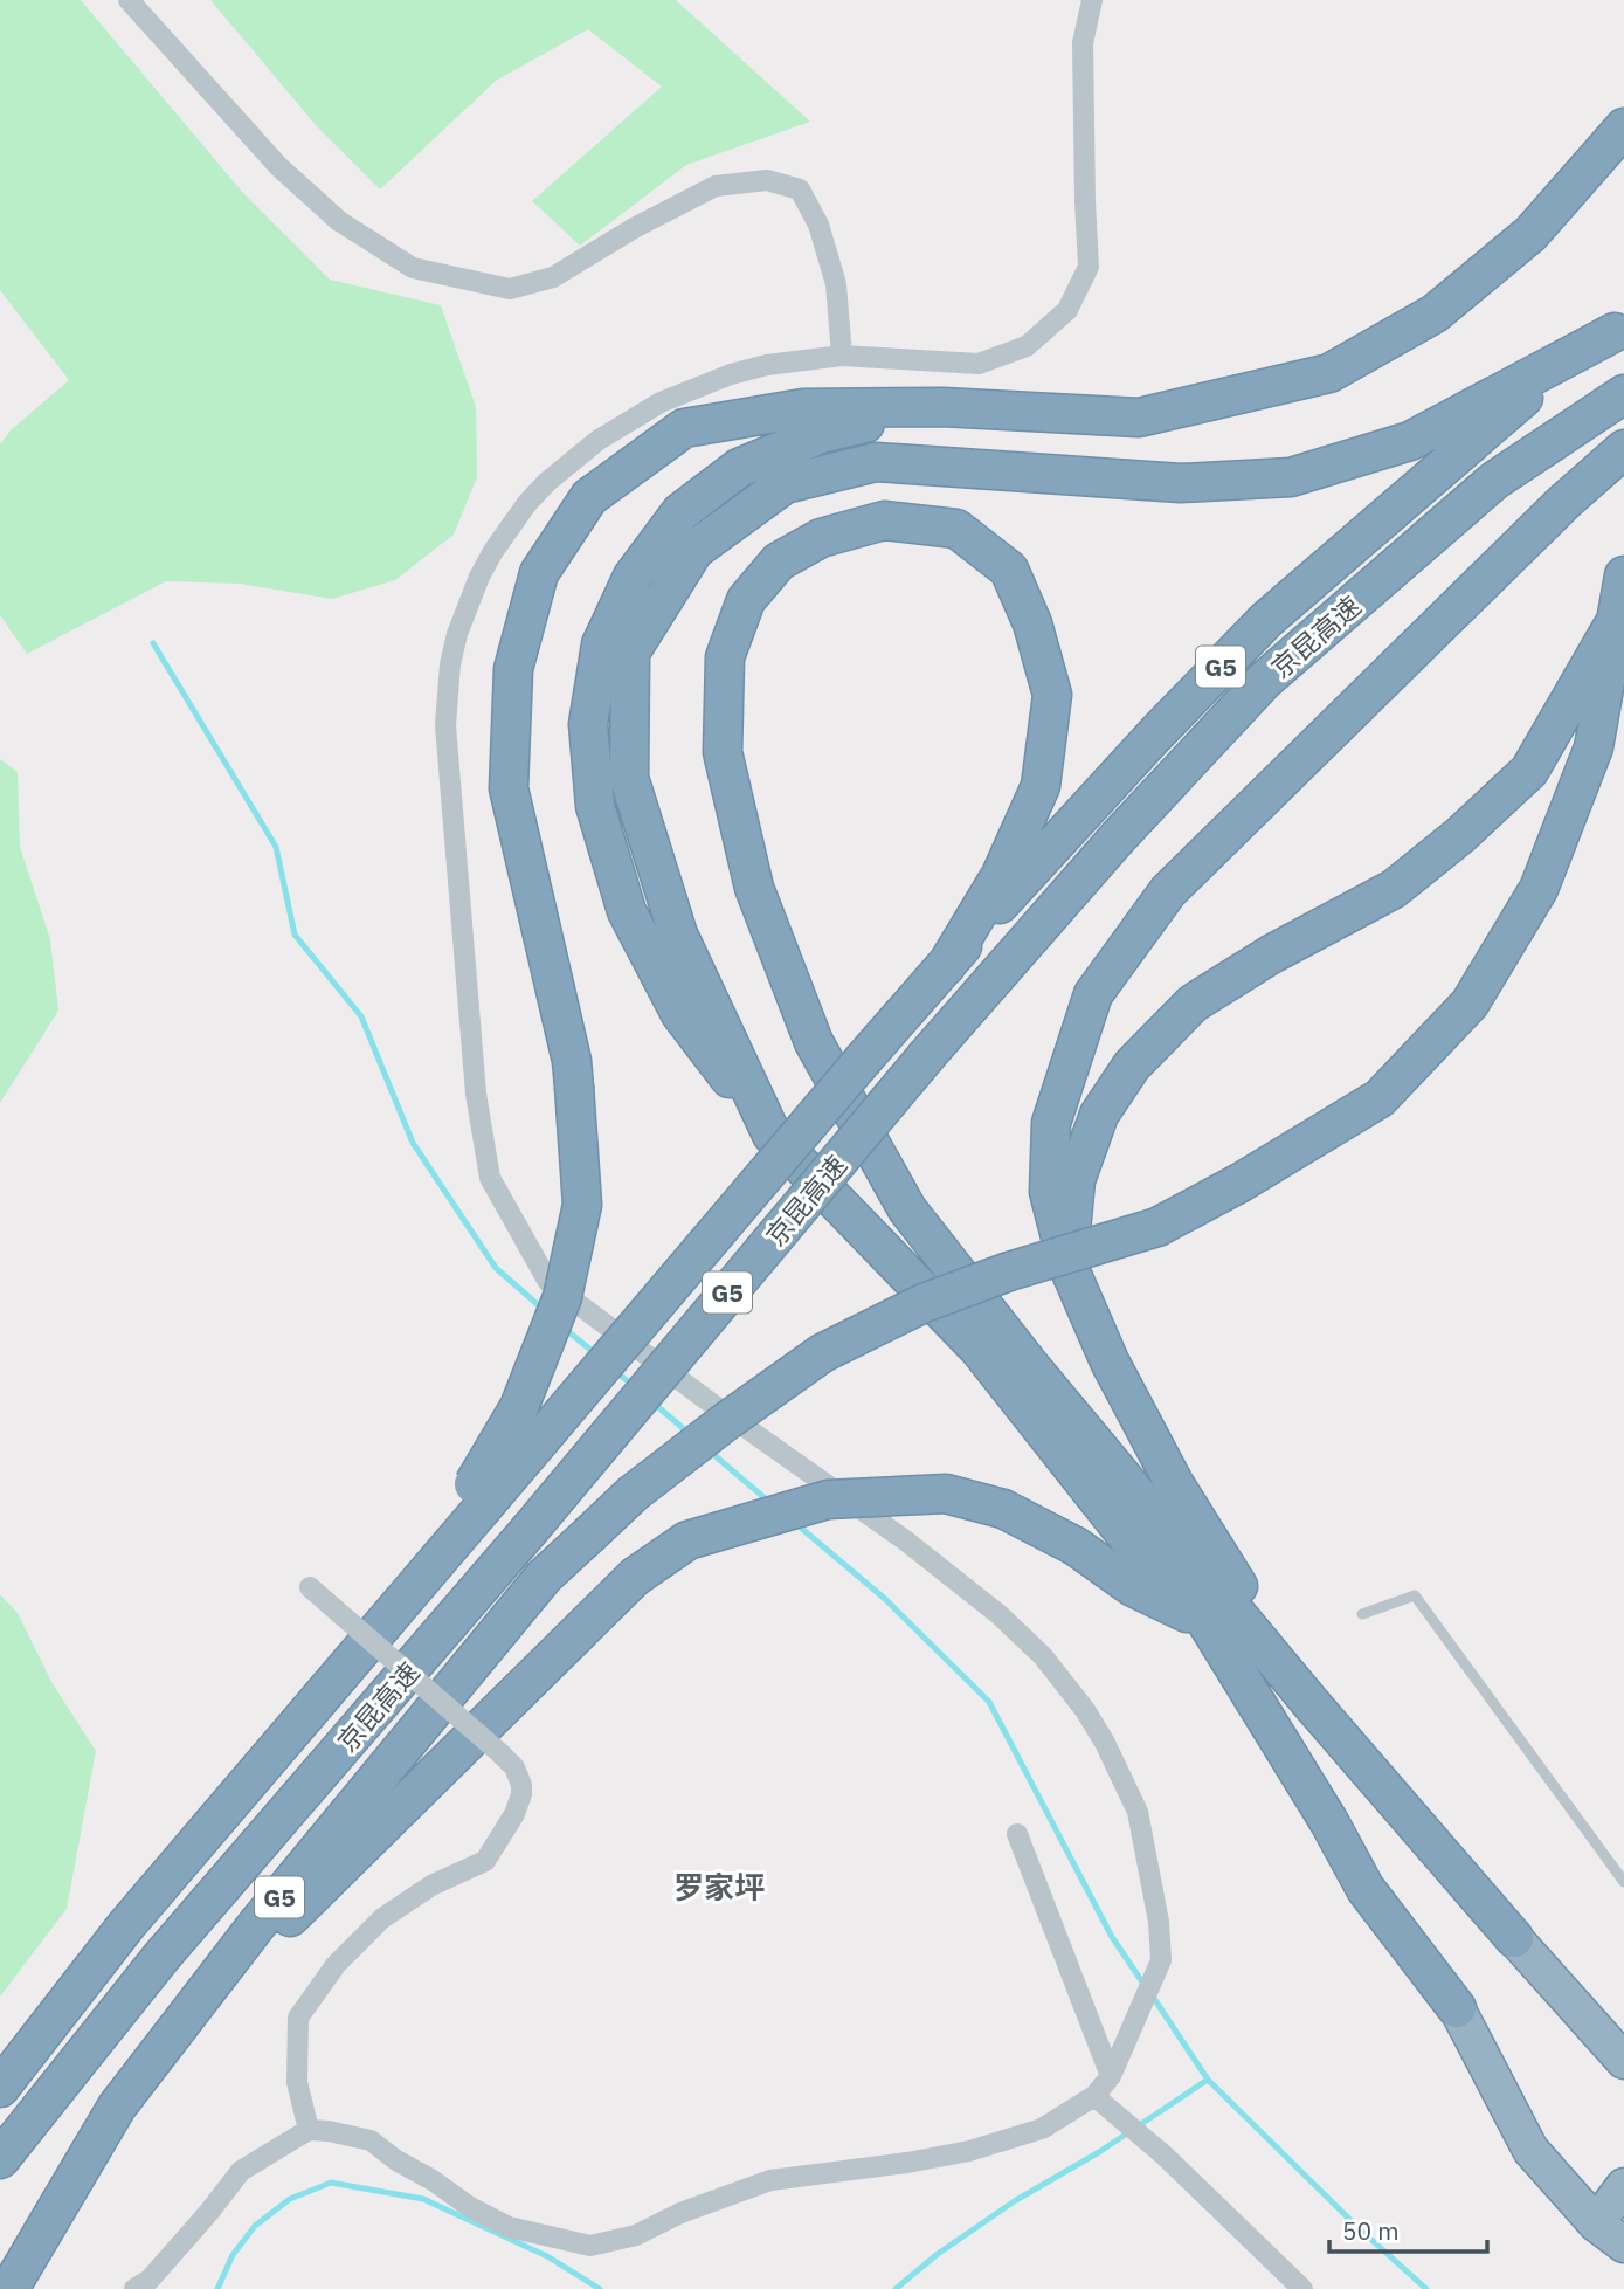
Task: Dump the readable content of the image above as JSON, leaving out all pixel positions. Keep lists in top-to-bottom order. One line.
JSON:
{"streets":{"highway":["京昆高速","G5"]},"districts":["罗家坪"],"scale_bar":"50 m"}
